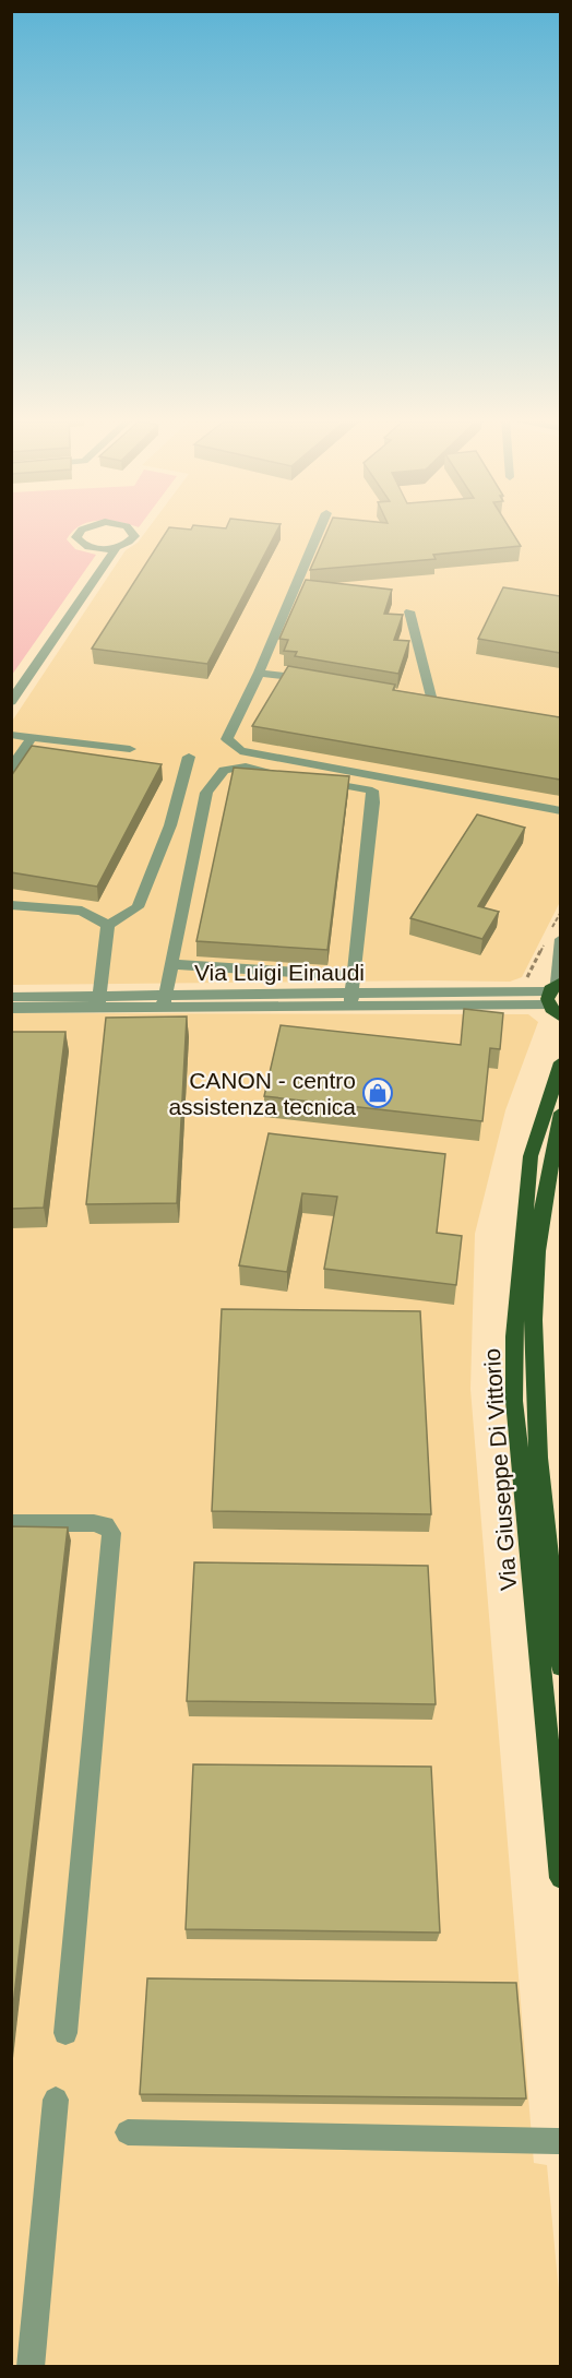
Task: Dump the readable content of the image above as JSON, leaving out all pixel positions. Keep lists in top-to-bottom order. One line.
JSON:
{"streets":{"main road":["Via Giuseppe Di Vittorio"],"street":["Via Luigi Einaudi"]},"places":{"shop":["CANON - centro assistenza tecnica"]}}
